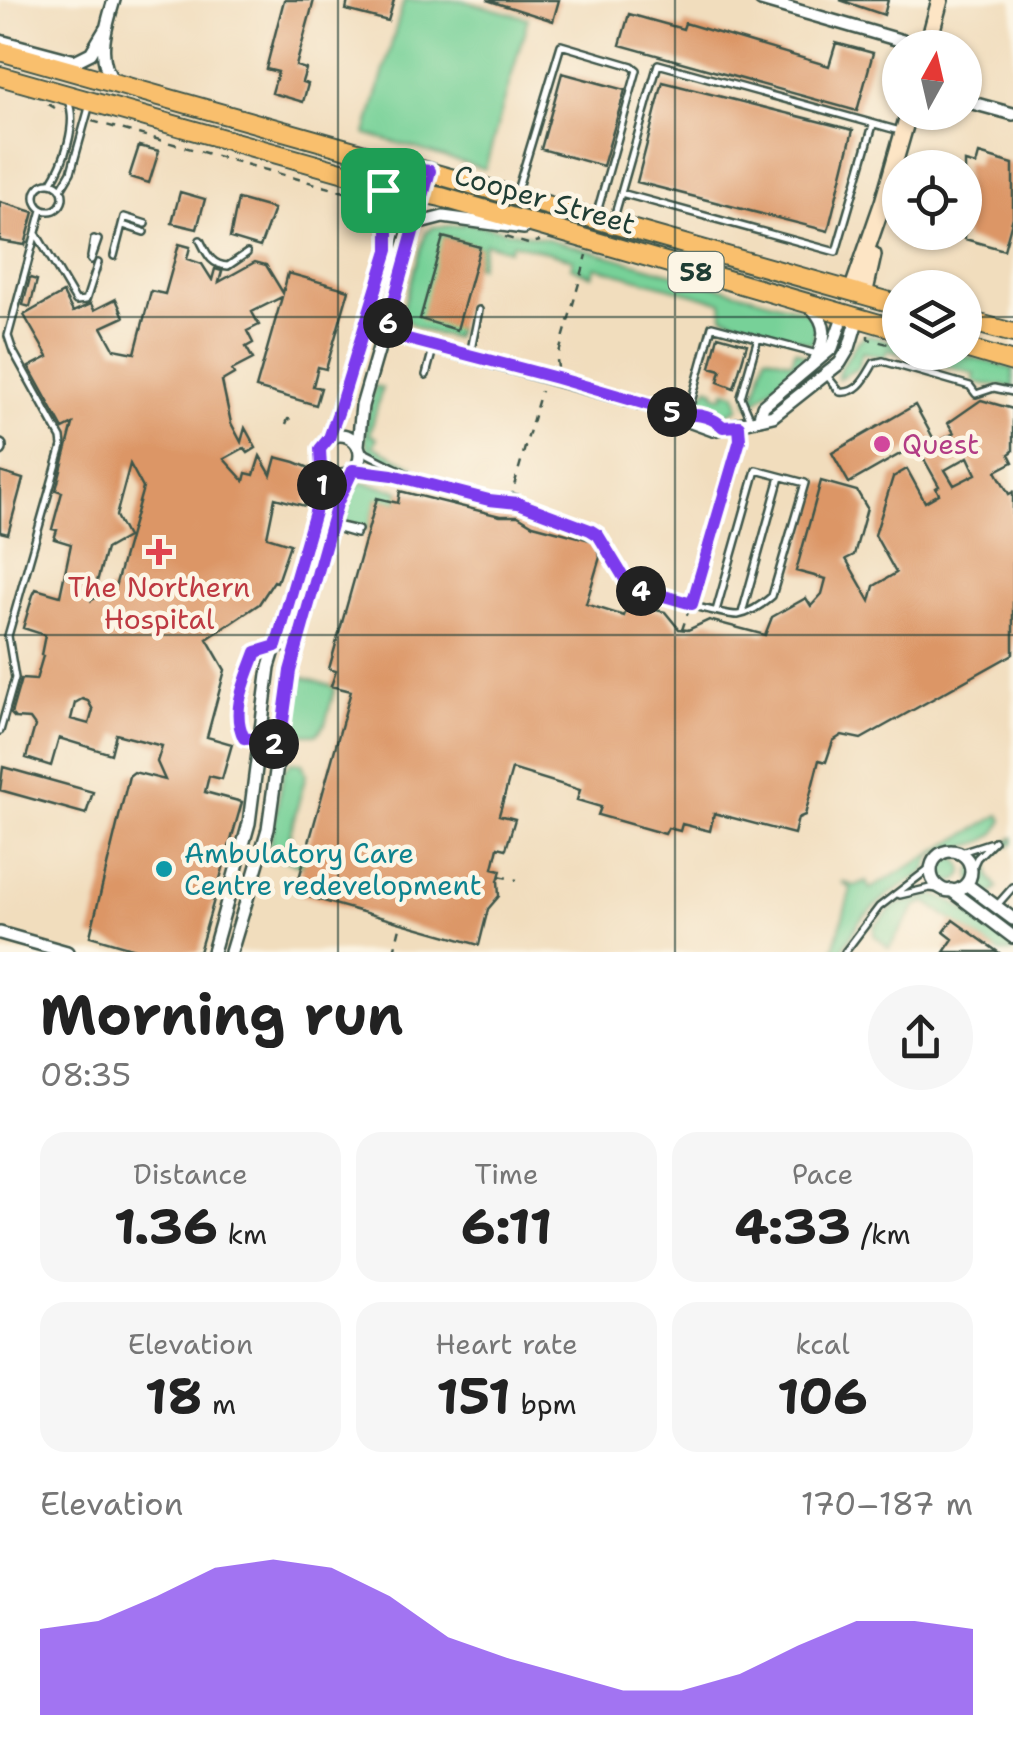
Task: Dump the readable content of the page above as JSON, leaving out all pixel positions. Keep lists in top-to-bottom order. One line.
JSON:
{"streets":{"main road":["Cooper Street","58"]},"places":{"other":["Quest","Ambulatory Care Centre redevelopment"],"health":["The Northern Hospital"]},"north":"top","page":{"pins":["6","5","1","4","2"],"heading":["Morning run","08:35"],"stats":[["Distance","1.36 km"],["Time","6:11"],["Pace","4:33 /km"],["Elevation","18 m"],["Heart rate","151 bpm"],["kcal","106"]],"chart":["Elevation","170–187 m"]}}
